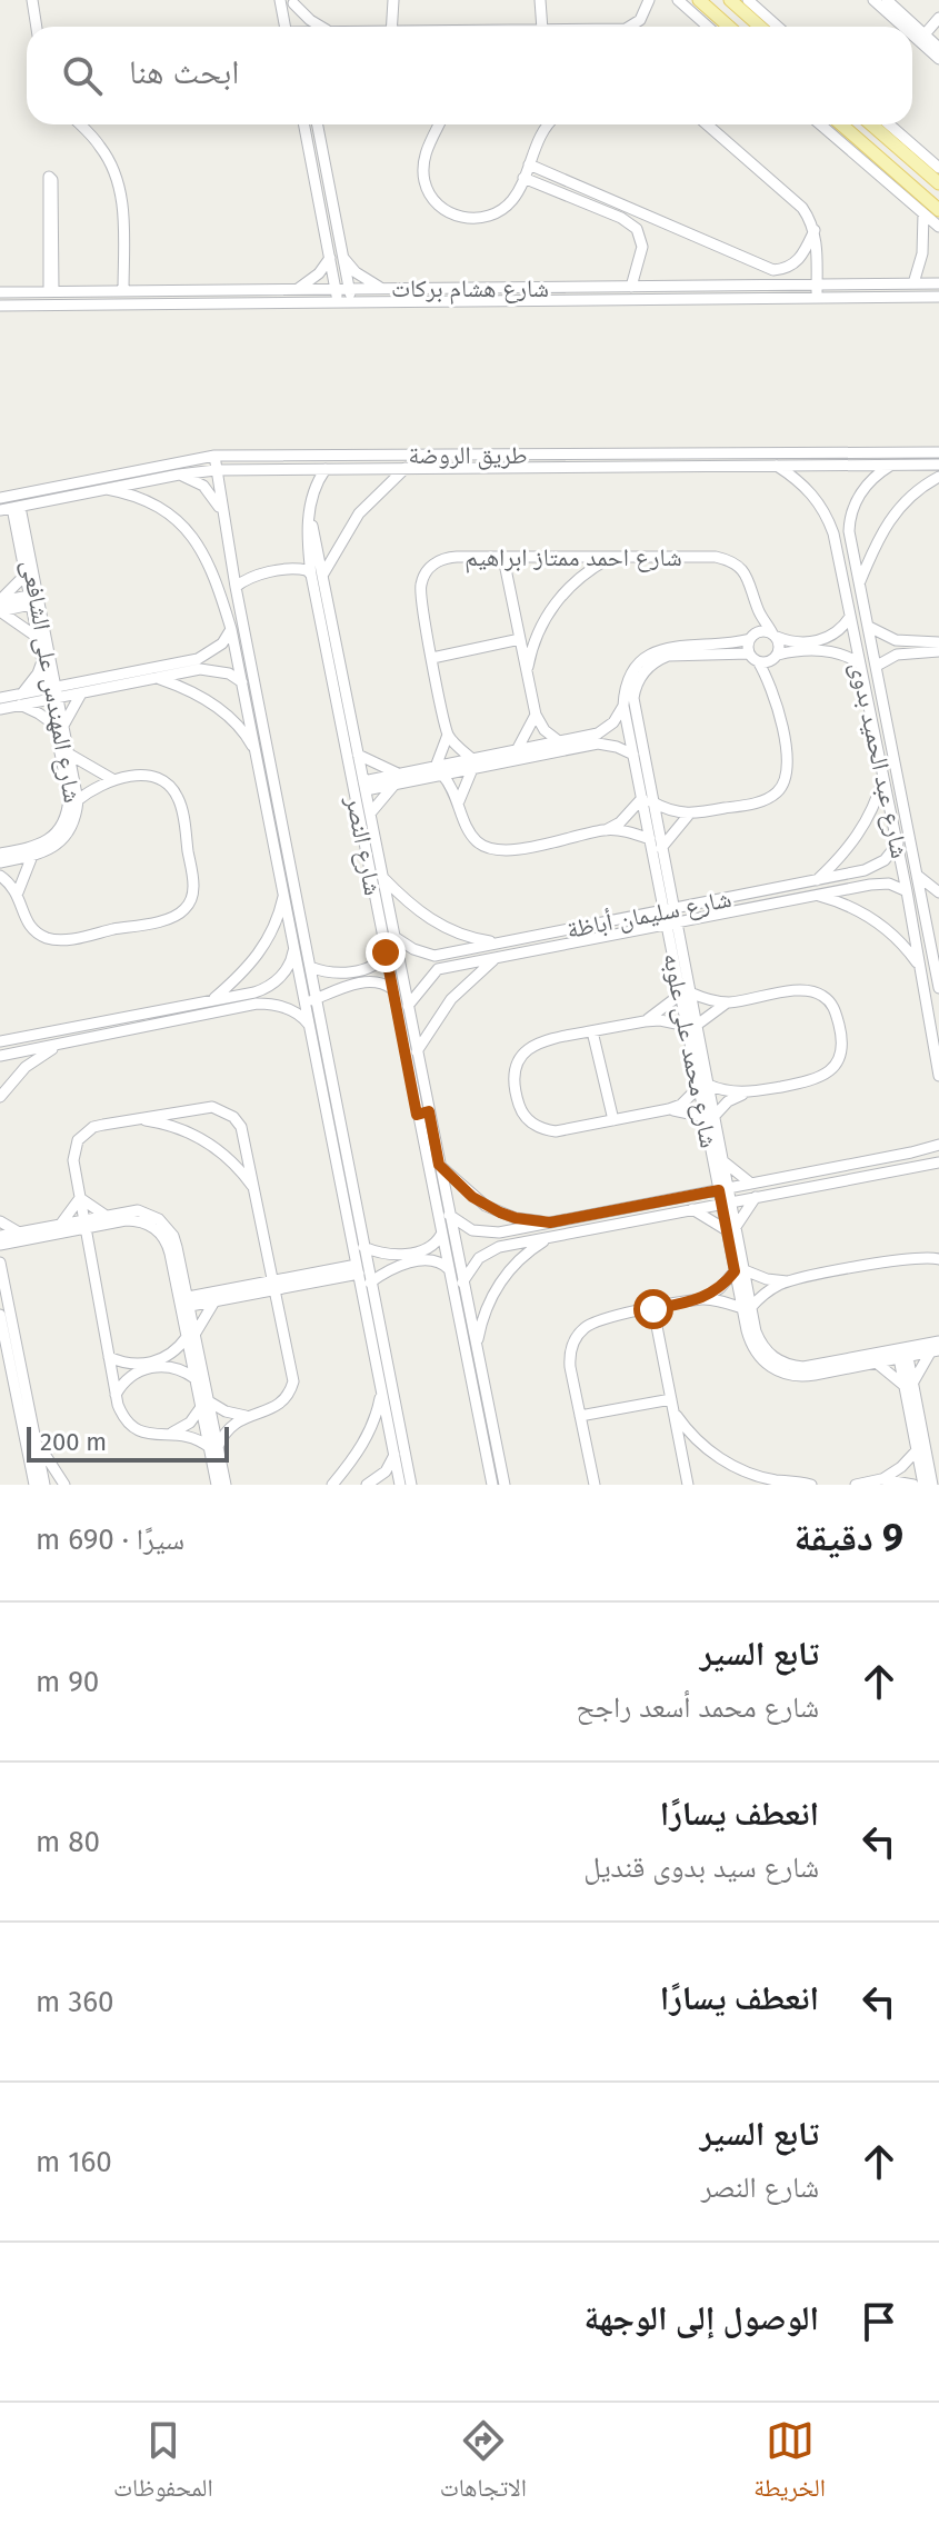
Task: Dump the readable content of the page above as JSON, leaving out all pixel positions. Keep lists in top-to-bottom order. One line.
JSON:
{"streets":{"street":["شارع هشام بركات","طريق الروضة","شارع احمد ممتاز ابراهيم","شارع المهندس على الشافعى","شارع عبد الحميد بدوى","شارع النصر","شارع سليمان أباظة","شارع محمد على علوبه"]},"crossings":[["طريق الروضة","شارع المهندس على الشافعى"],["طريق الروضة","شارع عبد الحميد بدوى"],["شارع عبد الحميد بدوى","شارع سليمان أباظة"],["شارع سليمان أباظة","شارع محمد على علوبه"]],"scale_bar":"200 m","page":{"search":"ابحث هنا","scale":"200 m","heading":["9 دقيقة","سيرًا · 690 m"],"list":[["تابع السير","شارع محمد أسعد راجح","90 m"],["انعطف يسارًا","شارع سيد بدوى قنديل","80 m"],["انعطف يسارًا","360 m"],["تابع السير","شارع النصر","160 m"],"الوصول إلى الوجهة"],"nav":["الخريطة","الاتجاهات","المحفوظات"]}}
